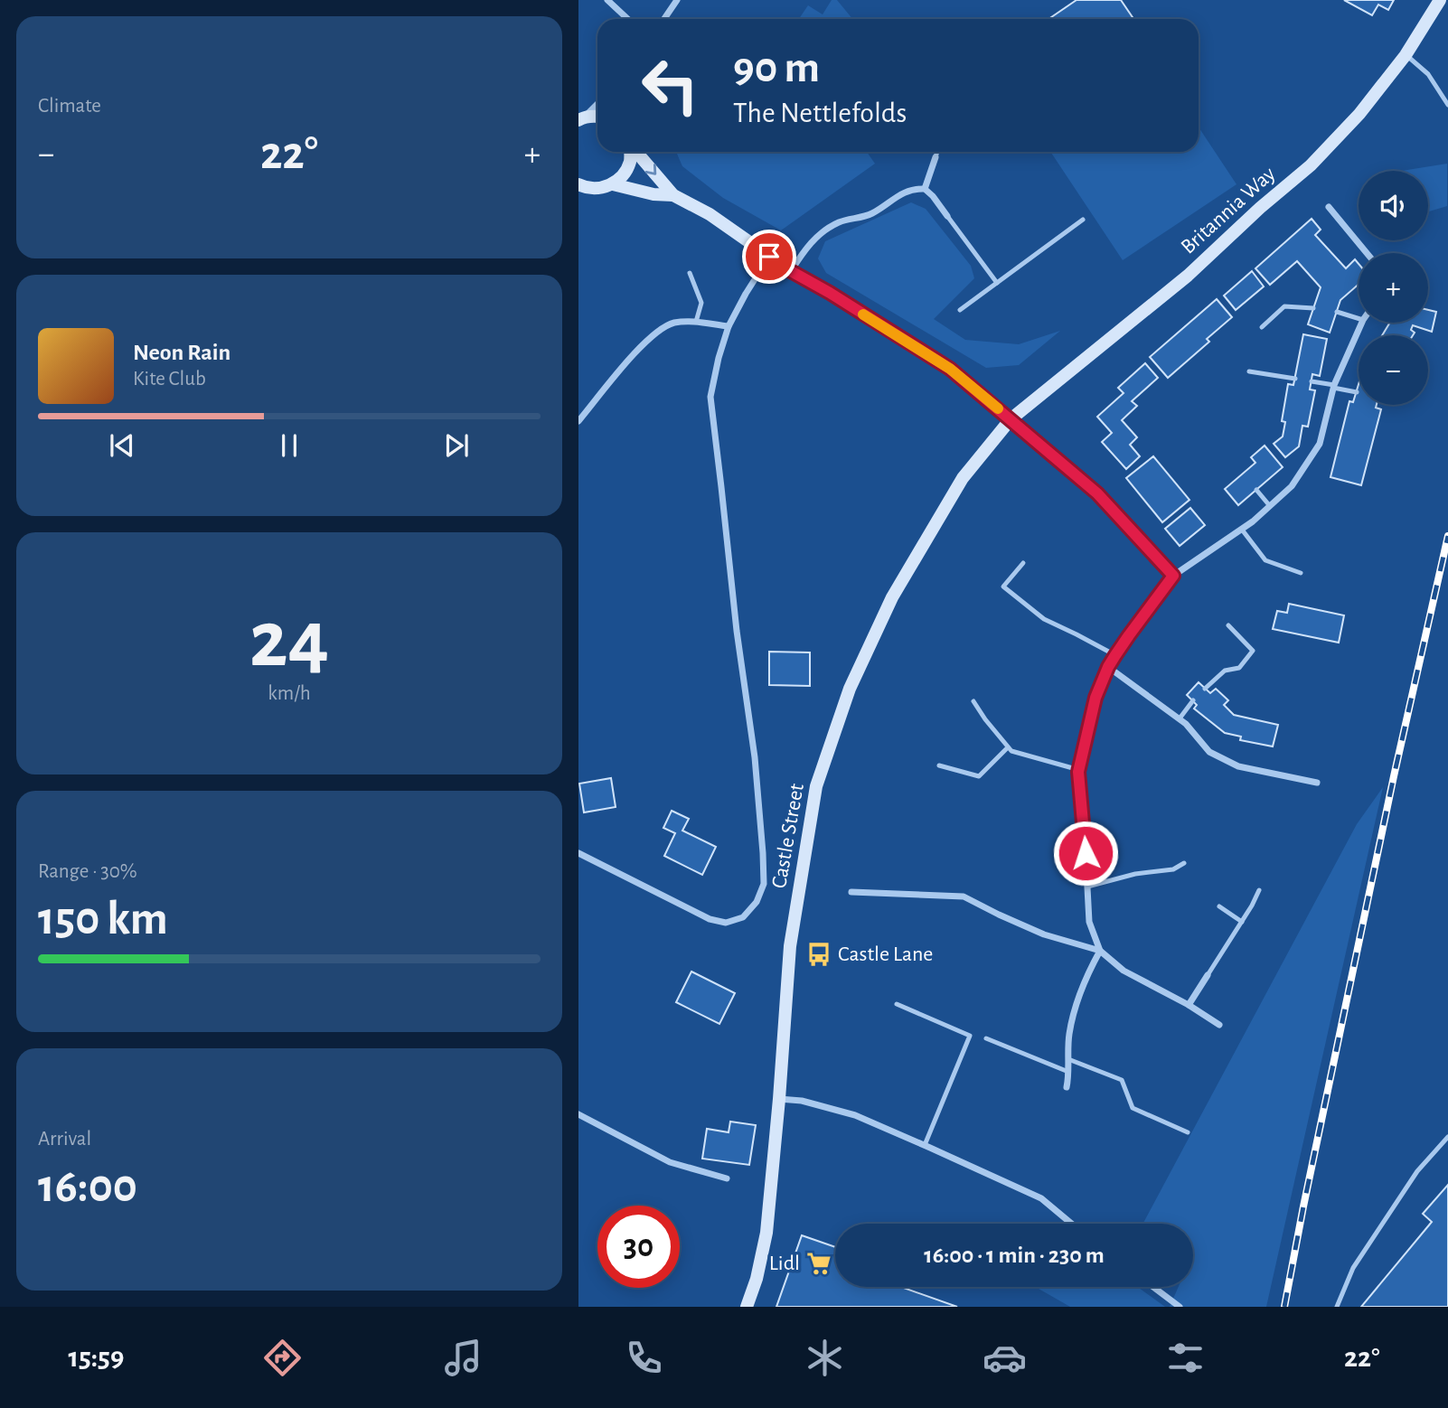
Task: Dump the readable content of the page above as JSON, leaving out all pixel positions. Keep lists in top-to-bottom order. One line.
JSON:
{"streets":{"street":["Britannia Way","Castle Street"]},"crossings":[["Britannia Way","Castle Street"]],"places":{"bus stop":["Castle Lane"],"supermarket":["Lidl"]},"page":{"tile":["Climate",["24","km/h"],["Range · 30%","150 km"],["Arrival","16:00"]],"turn":["90 m","The Nettlefolds"],"heat":["−","22°","+"],"map_buttons":["+","−"],"song":["Neon Rain","Kite Club"],"limit":"30","trip":"16:00 · 1 min · 230 m","tabs":["15:59","22°"]}}
